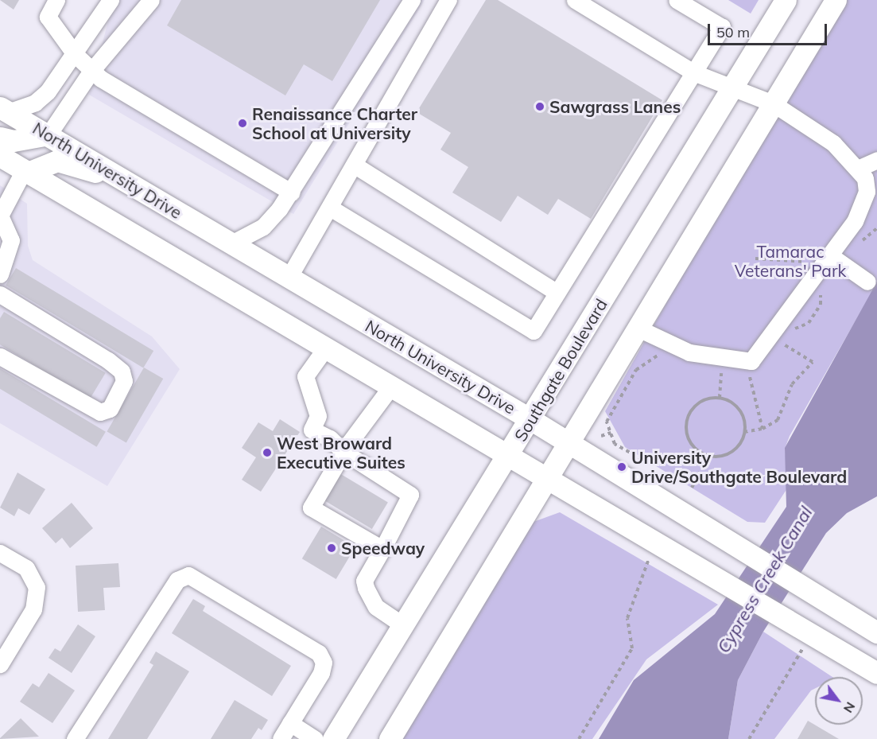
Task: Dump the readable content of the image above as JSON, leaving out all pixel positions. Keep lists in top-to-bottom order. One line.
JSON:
{"streets":{"main road":["North University Drive","Southgate Boulevard"]},"crossings":[["North University Drive","Southgate Boulevard"]],"water":["Cypress Creek Canal"],"parks":["Tamarac Veterans' Park"],"places":["Sawgrass Lanes","Renaissance Charter School at University","West Broward Executive Suites","University Drive/Southgate Boulevard","Speedway"],"scale_bar":"50 m","north":"bottom right"}
